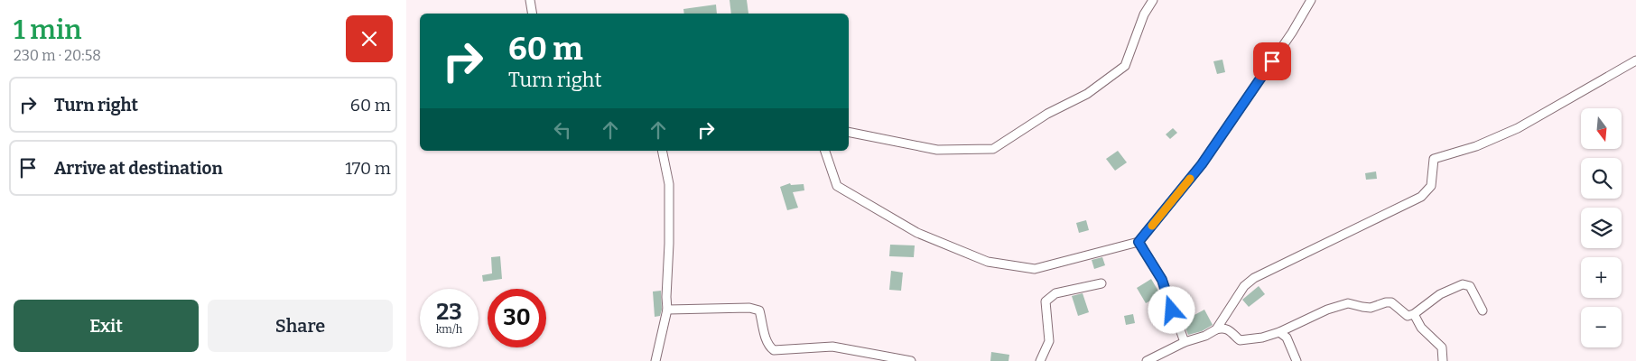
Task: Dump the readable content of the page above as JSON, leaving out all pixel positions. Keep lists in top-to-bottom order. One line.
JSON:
{"north":"bottom","page":{"heading":["1 min","230 m · 20:58"],"turn":["60 m","Turn right"],"list":[{"name":"Turn right","value":"60 m"},{"name":"Arrive at destination","value":"170 m"}],"map_buttons":["+","−"],"speed":"23 km/h","limit":"30","buttons":["Exit","Share"]}}
